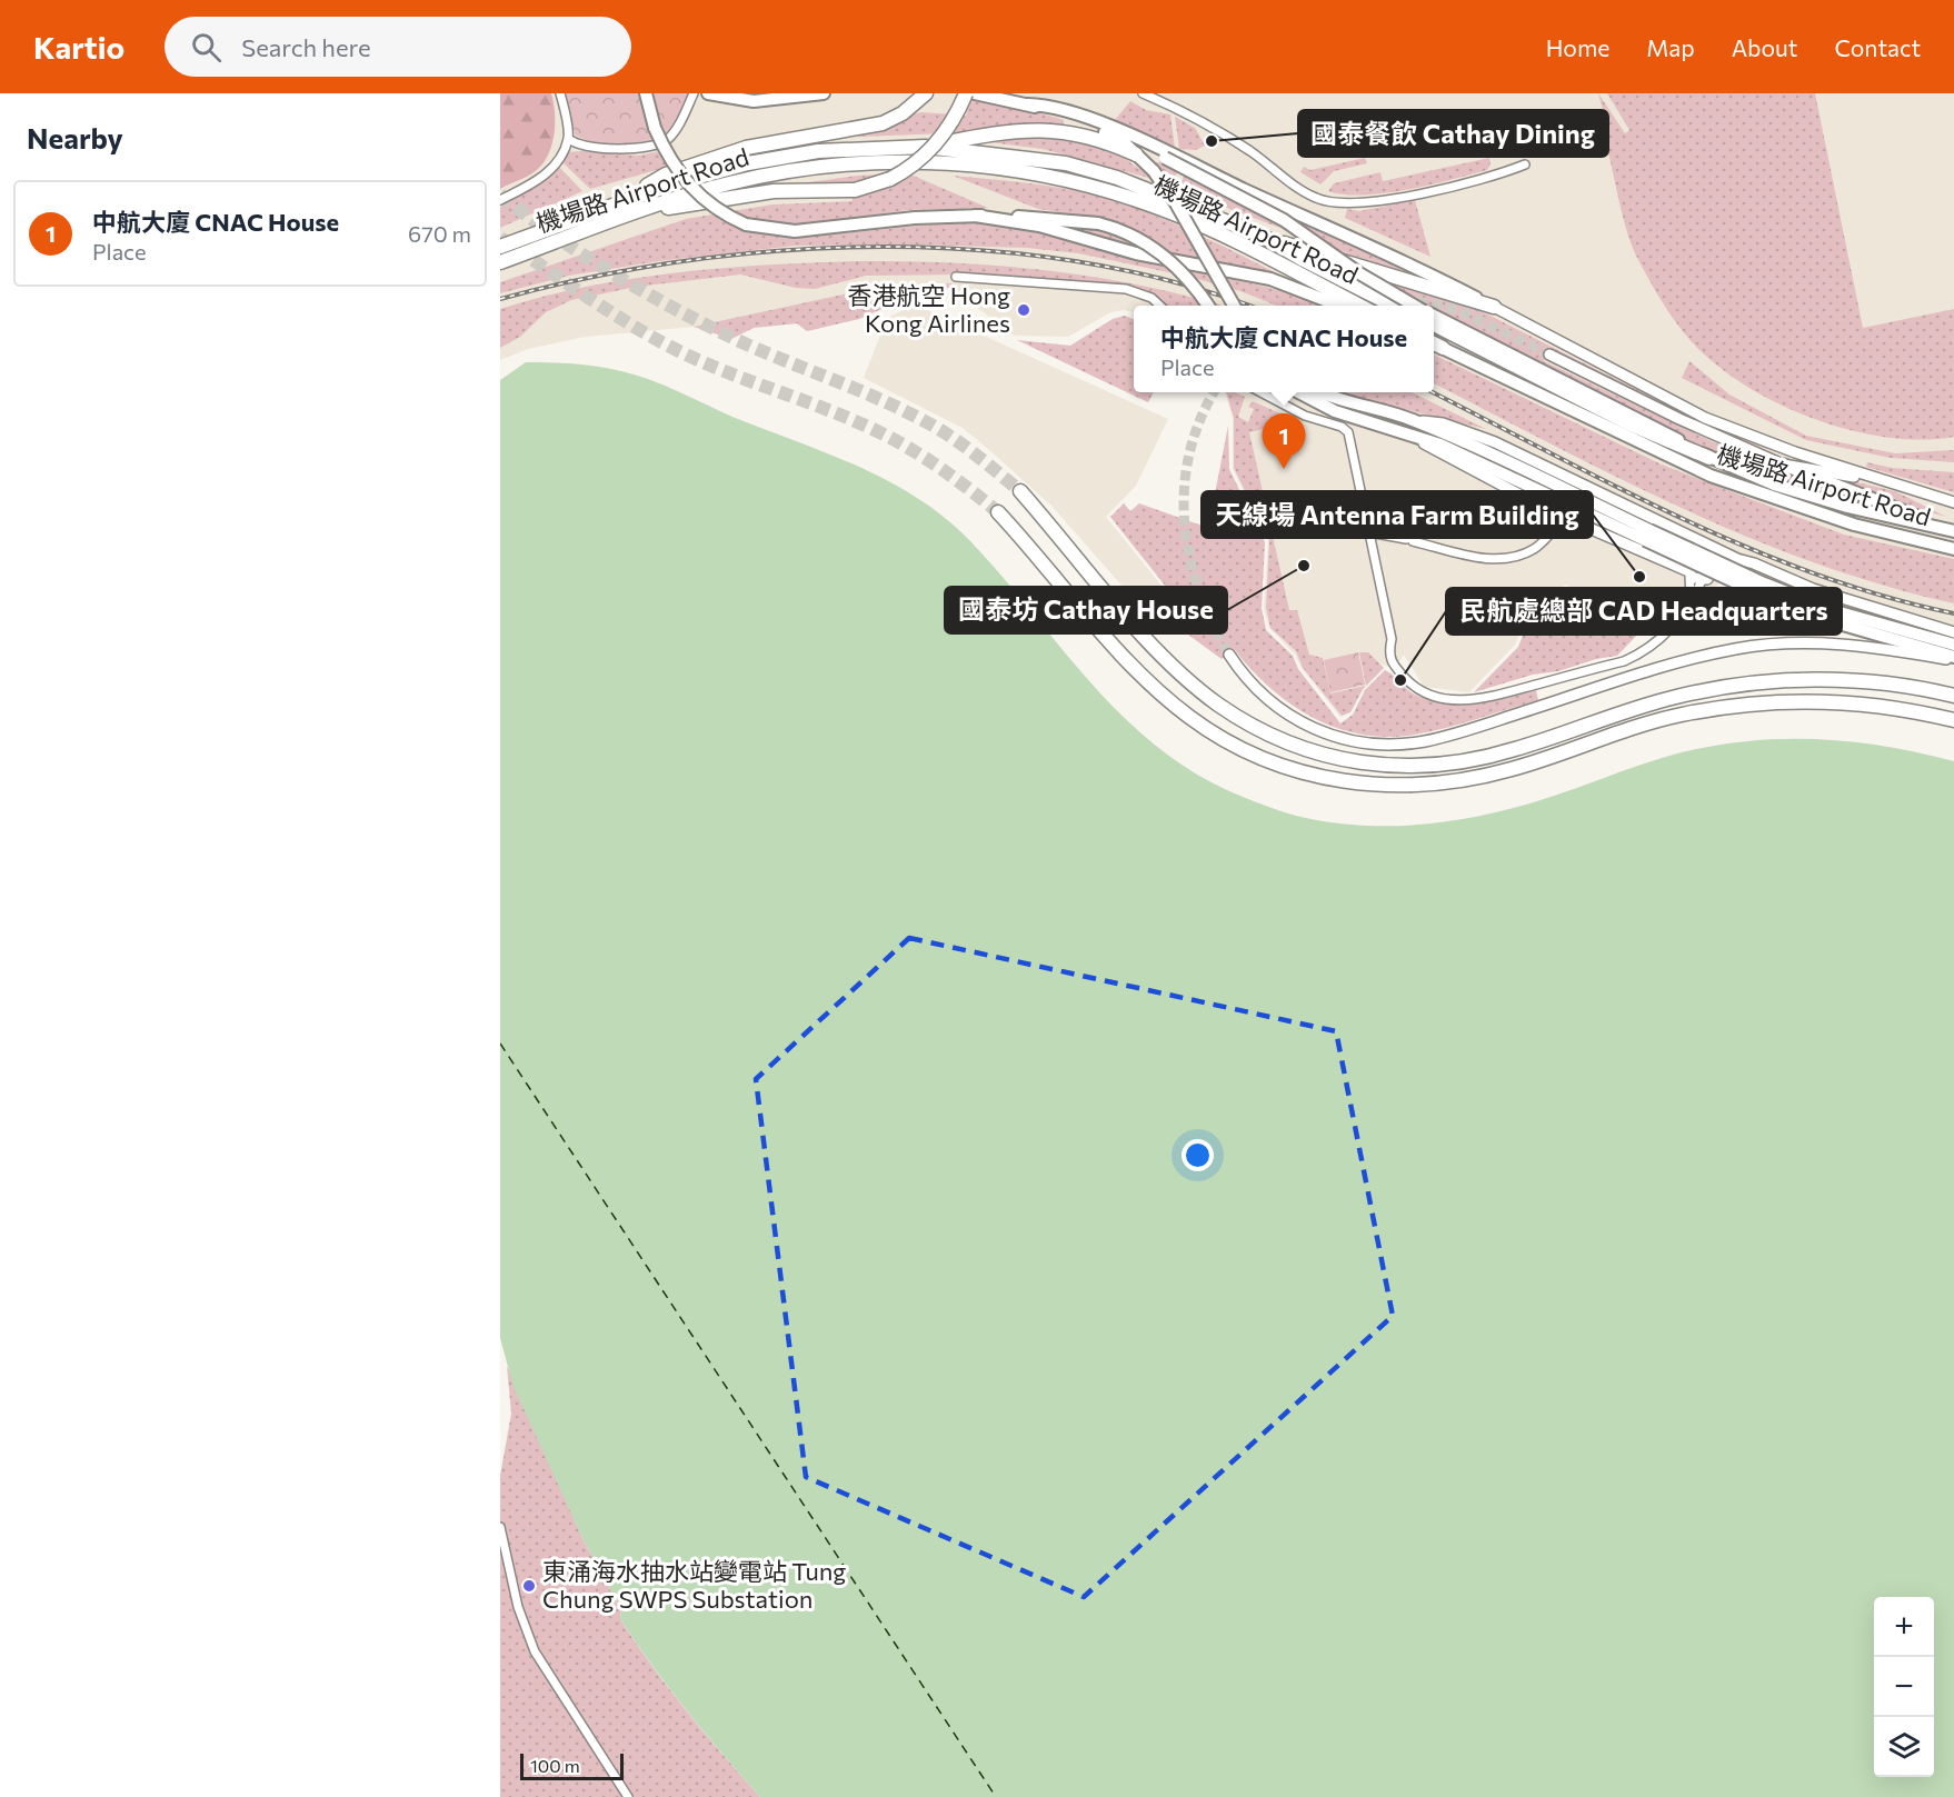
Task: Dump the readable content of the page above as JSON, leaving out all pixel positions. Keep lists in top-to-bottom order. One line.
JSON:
{"streets":{"highway":["機場路 Airport Road"]},"places":["國泰餐飲 Cathay Dining","香港航空 Hong Kong Airlines","國泰坊 Cathay House","天線場 Antenna Farm Building","民航處總部 CAD Headquarters","東涌海水抽水站變電站 Tung Chung SWPS Substation"],"scale_bar":"100 m","page":{"header":"Kartio","search":"Search here","nav":["Home","Map","About","Contact"],"heading":"Nearby","list":[{"mark":"1","name":"中航大廈 CNAC House","note":"Place","value":"670 m"}],"popup":["中航大廈 CNAC House","Place"],"pins":"1","map_buttons":["+","−"],"scale":"100 m"}}
